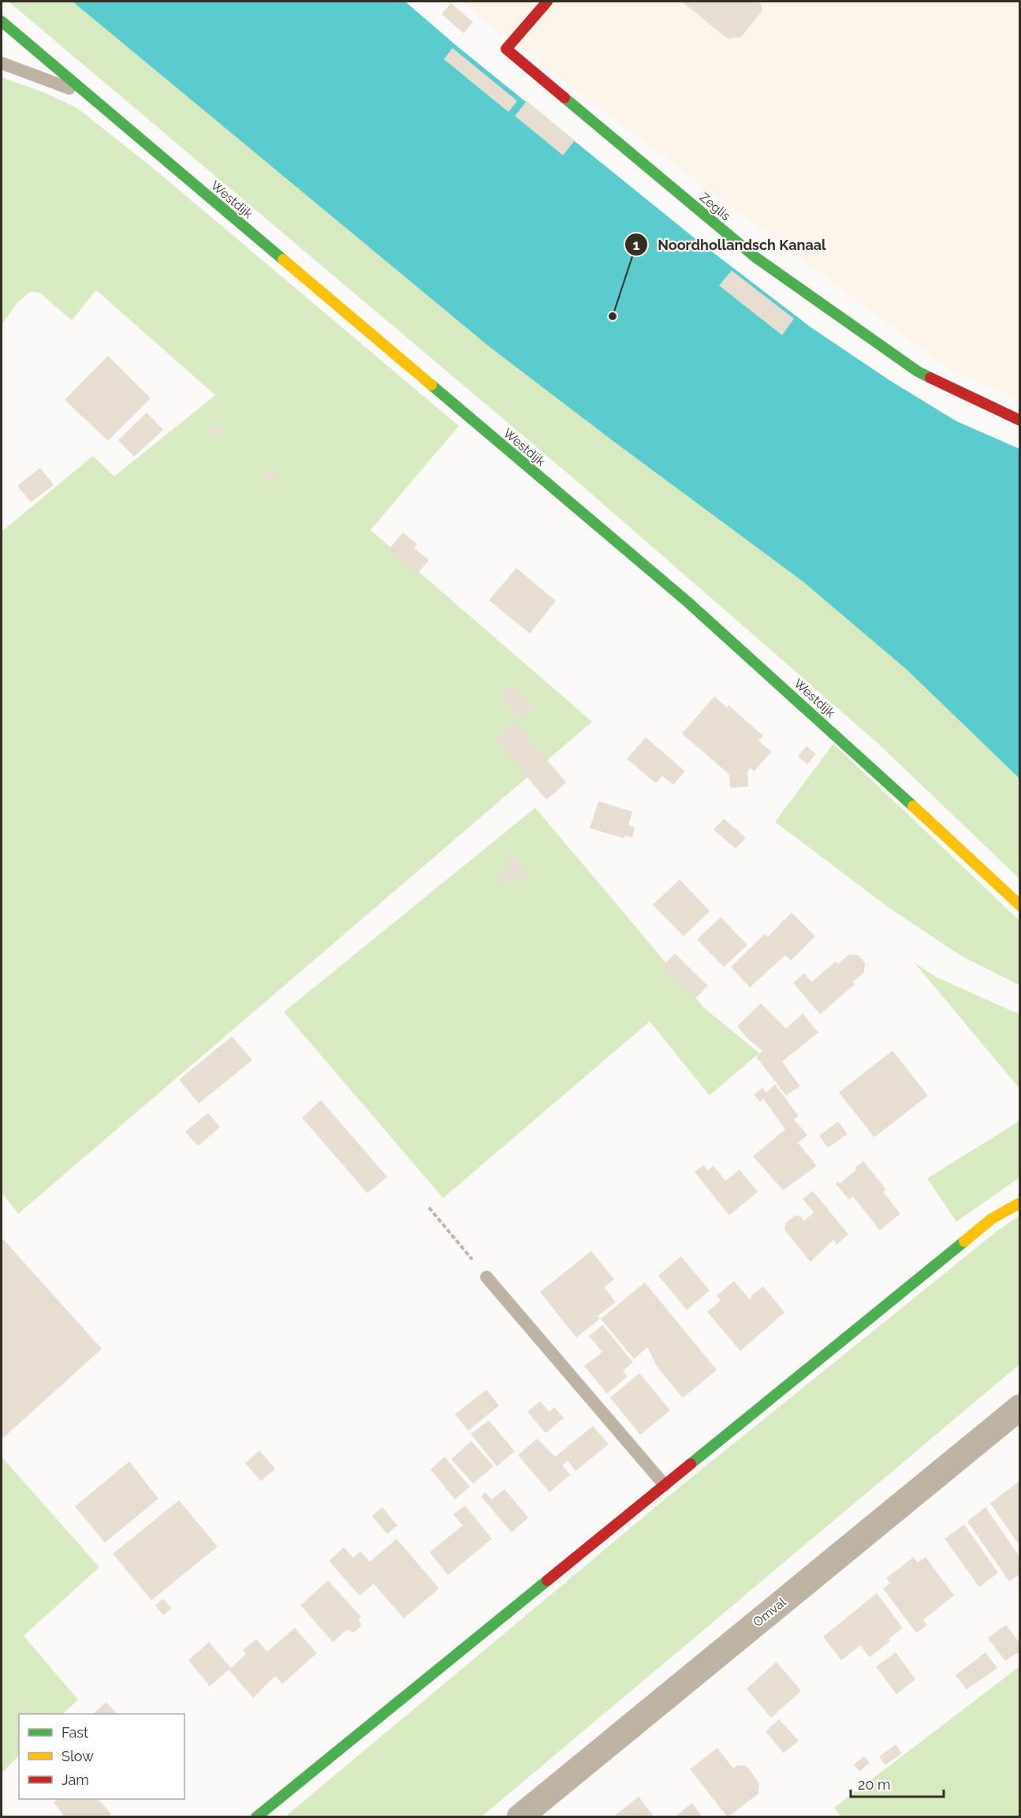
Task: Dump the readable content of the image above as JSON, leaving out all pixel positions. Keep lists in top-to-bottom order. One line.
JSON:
{"streets":{"street":["Westdijk","Zeglis","Omval"]},"places":["Noordhollandsch Kanaal"],"legend":["Fast","Slow","Jam"],"scale_bar":"20 m"}
